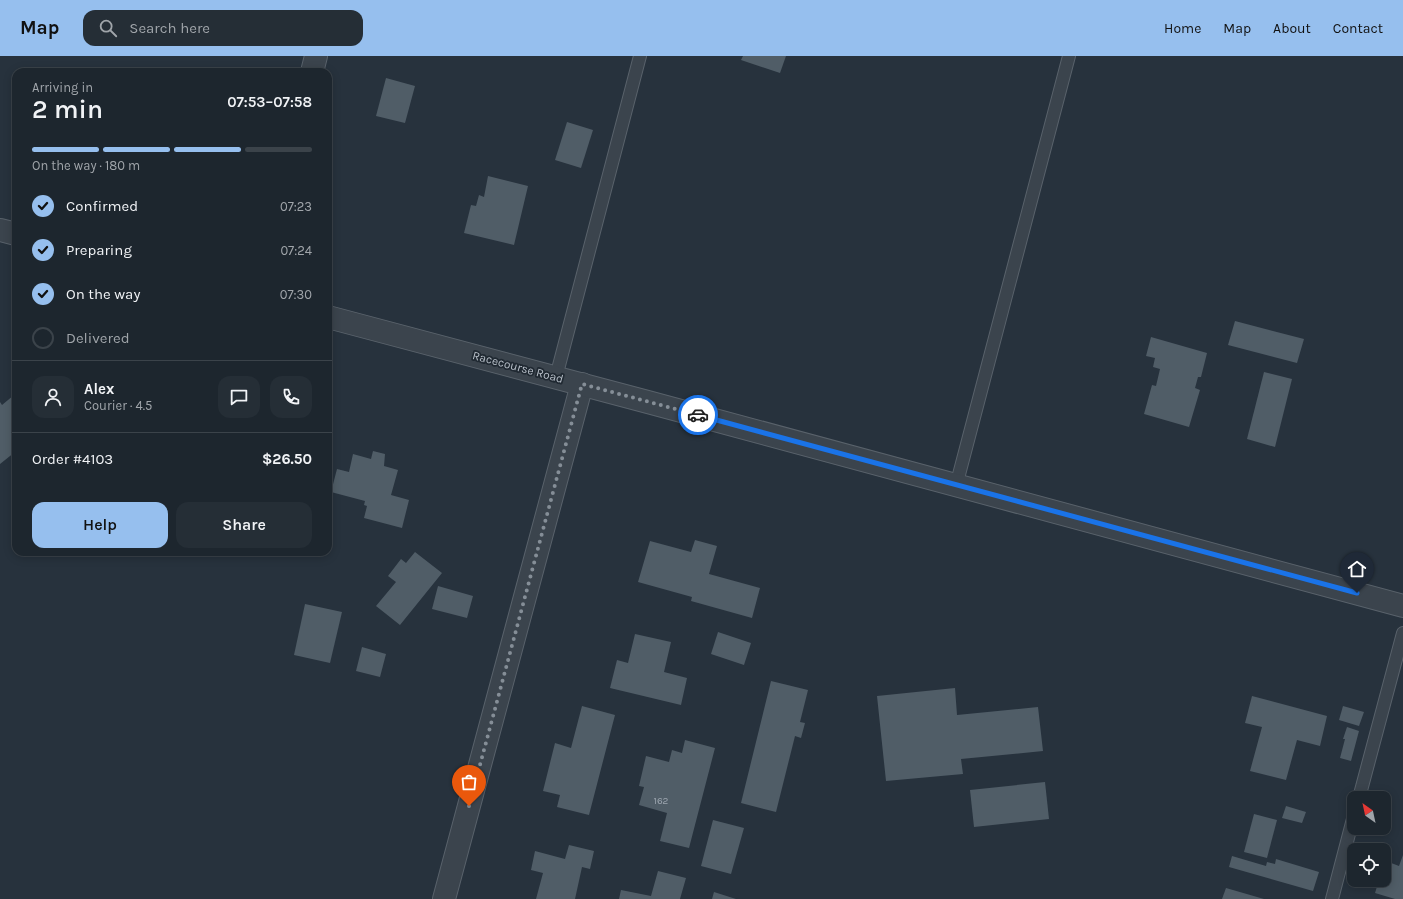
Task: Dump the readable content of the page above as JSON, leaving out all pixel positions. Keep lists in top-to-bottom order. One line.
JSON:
{"streets":{"street":["Racecourse Road"]},"house_numbers":["162"],"north":"top left","page":{"header":"Map","search":"Search here","nav":["Home","Map","About","Contact"],"heading":["2 min","Arriving in","07:53–07:58"],"panel":["Alex","Courier · 4.5","Order #4103","$26.50"],"bar":"On the way · 180 m","list":[["Confirmed","07:23"],["Preparing","07:24"],["On the way","07:30"],"Delivered"],"buttons":["Help","Share"]}}
